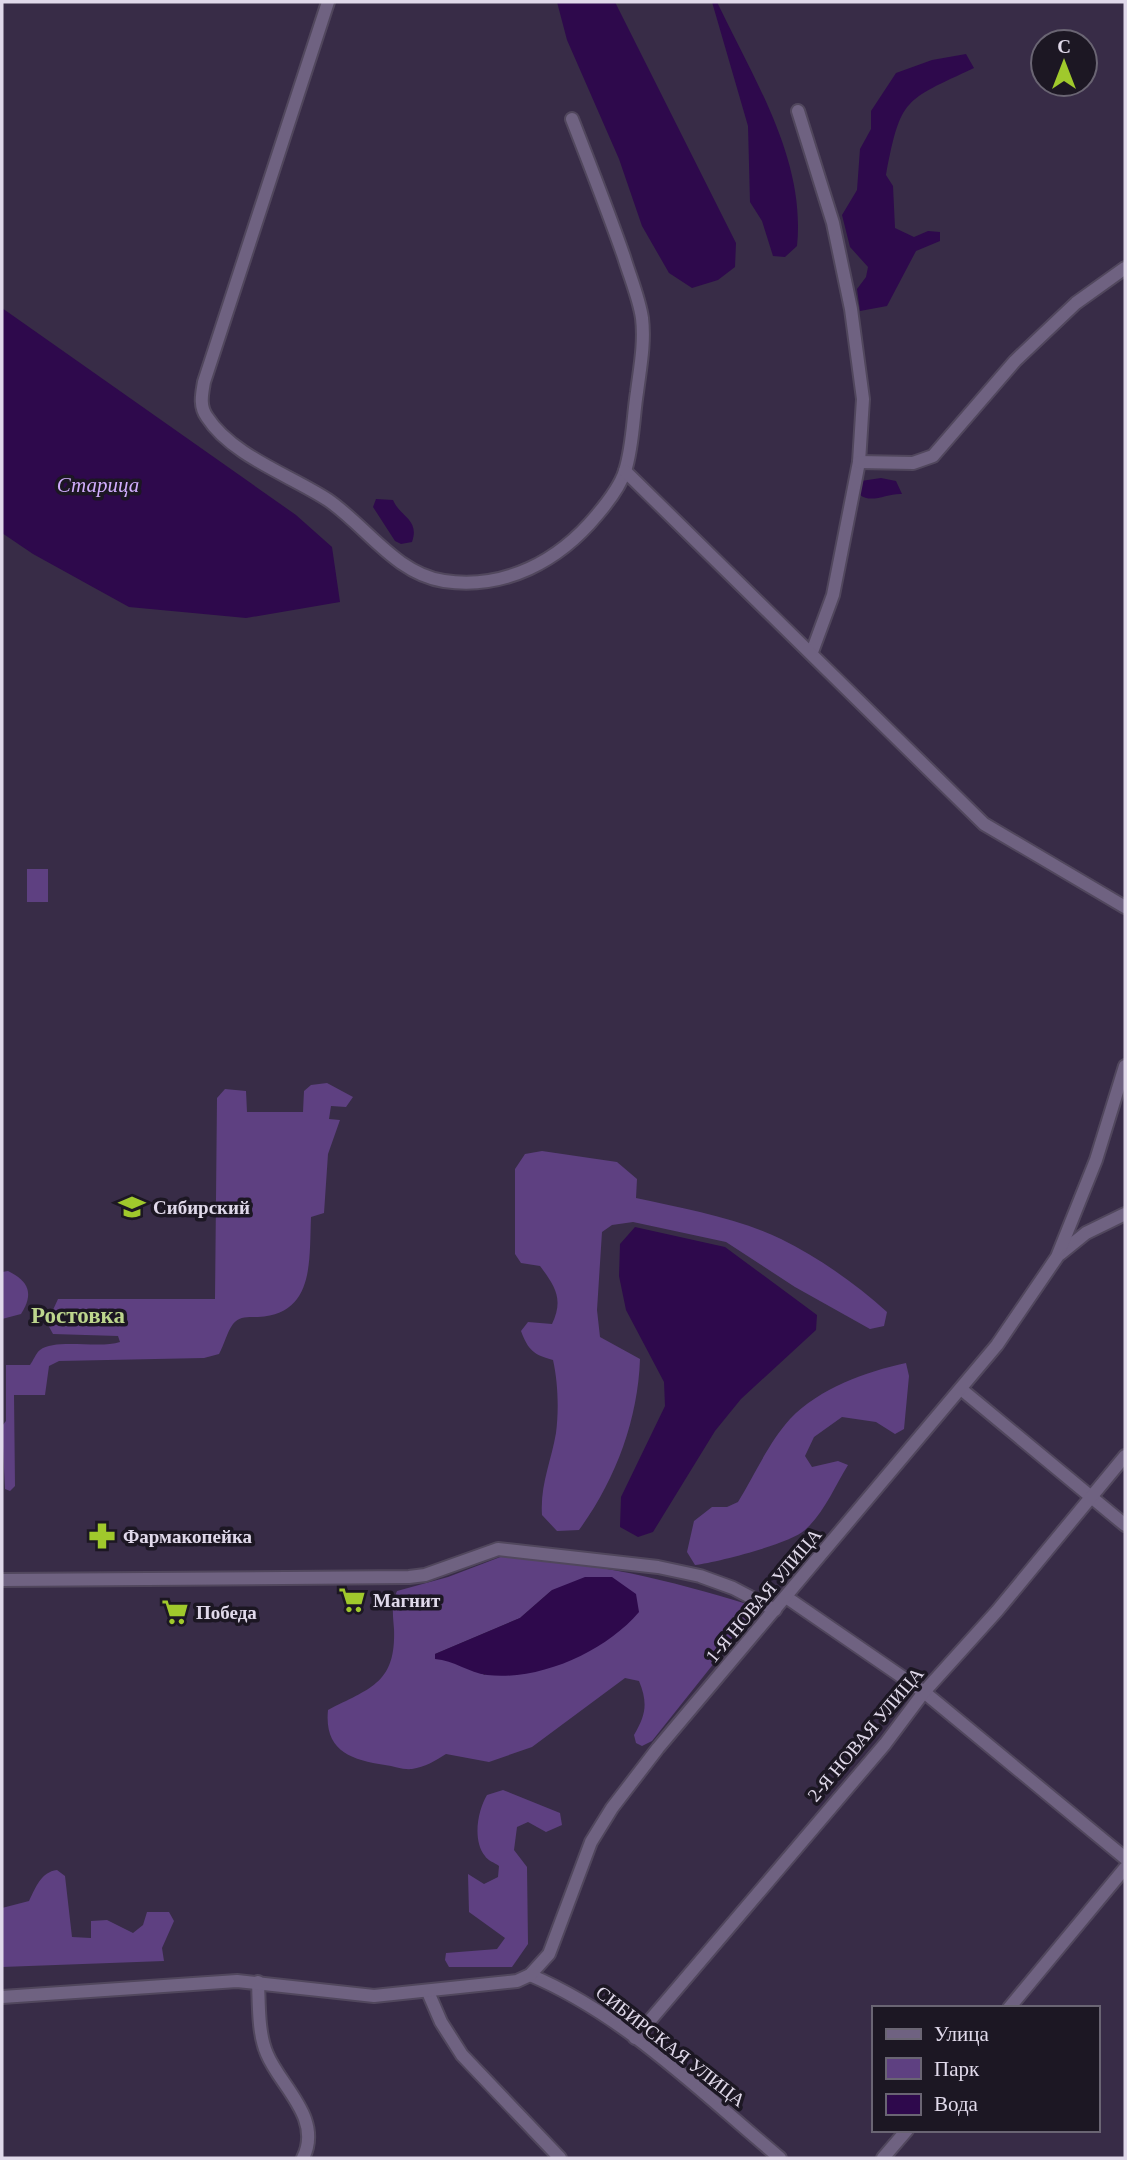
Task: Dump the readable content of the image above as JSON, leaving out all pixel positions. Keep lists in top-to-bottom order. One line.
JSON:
{"streets":{"street":["1-Я НОВАЯ УЛИЦА","2-Я НОВАЯ УЛИЦА","СИБИРСКАЯ УЛИЦА"]},"crossings":[["1-Я НОВАЯ УЛИЦА","СИБИРСКАЯ УЛИЦА"],["2-Я НОВАЯ УЛИЦА","СИБИРСКАЯ УЛИЦА"]],"districts":["Ростовка"],"water":["Старица"],"places":{"school or university":["Сибирский"],"pharmacy":["Фармакопейка"],"supermarket":["Магнит","Победа"]},"legend":["Улица","Парк","Вода"],"north":"top"}
